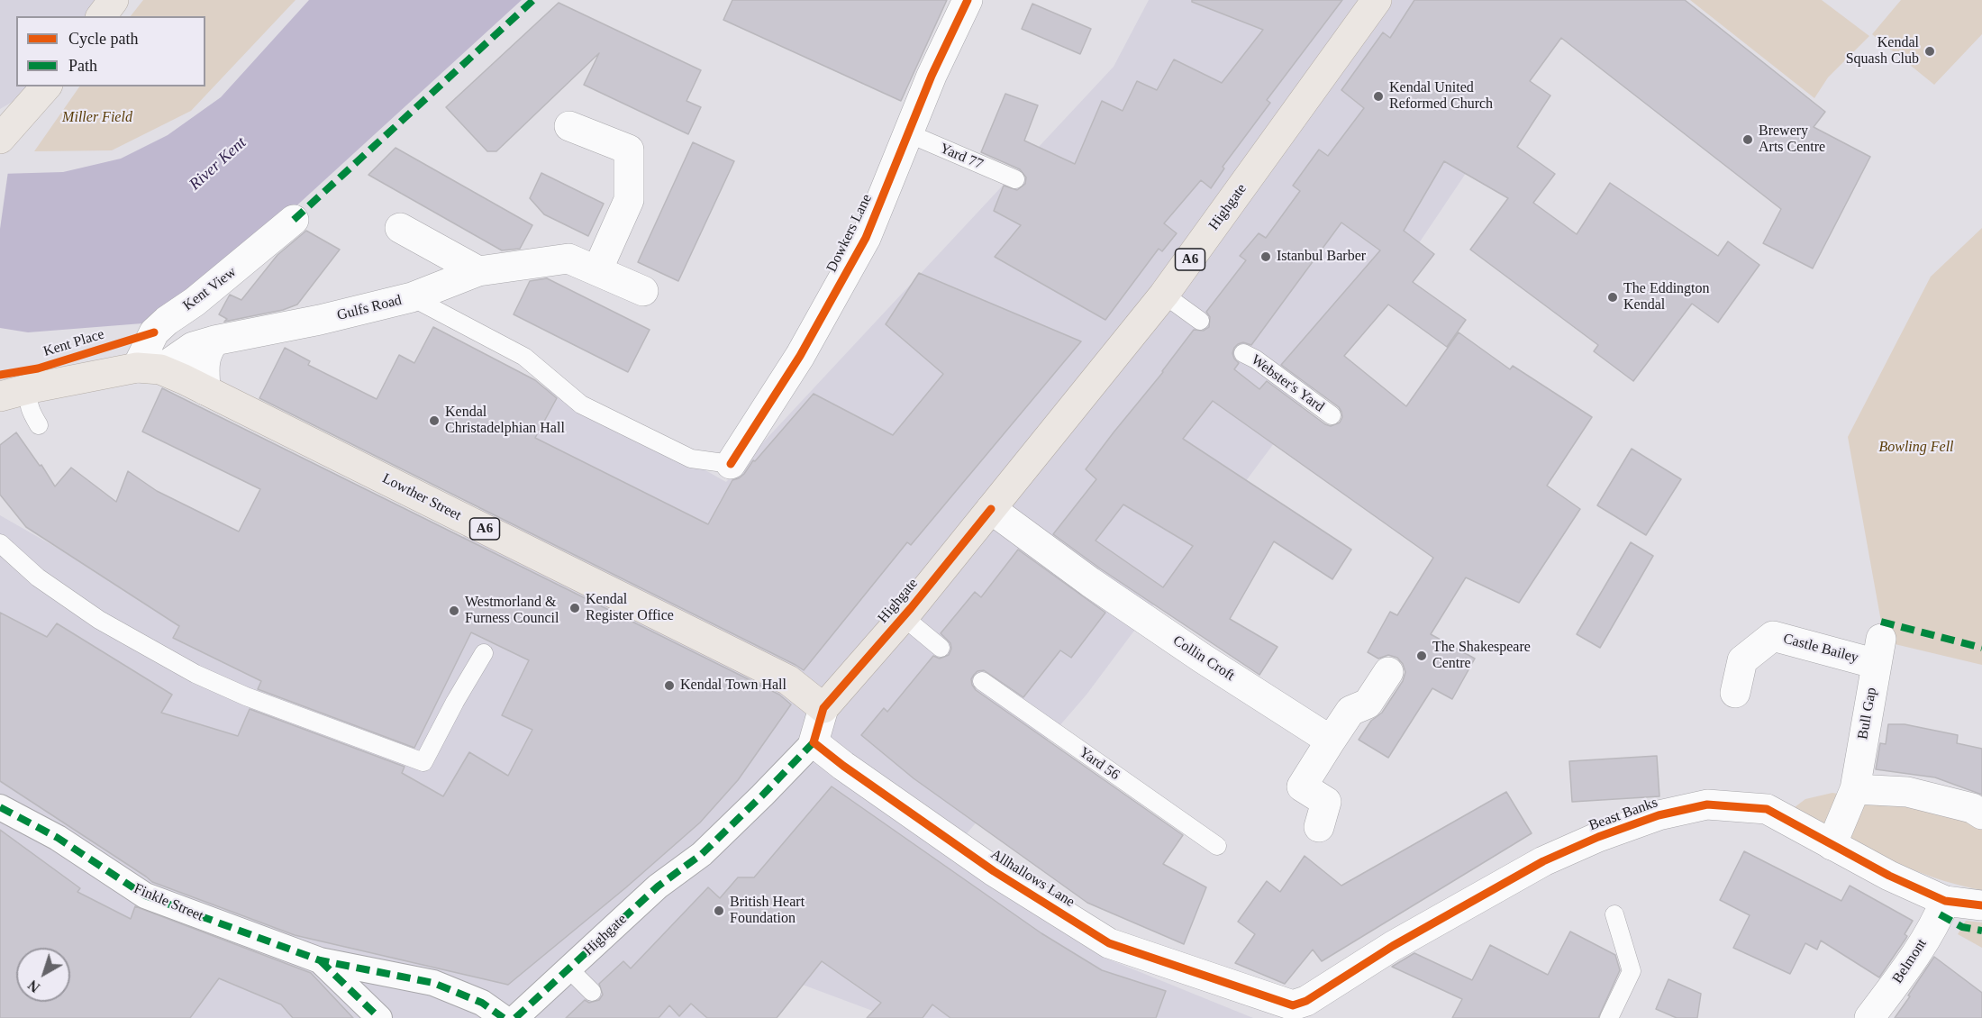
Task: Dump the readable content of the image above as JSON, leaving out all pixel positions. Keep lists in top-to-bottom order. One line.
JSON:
{"streets":{"highway":["Highgate","A6","Lowther Street"],"street":["Dowkers Lane","Kent View","Gulfs Road","Castle Bailey","Collin Croft","Bull Gap","Beast Banks","Allhallows Lane","Finkle Street","Belmont"],"lane":["Yard 77","Webster's Yard","Yard 56"],"cycle path":["Kent Place"]},"crossings":[["Yard 77","Dowkers Lane"],["Highgate","Lowther Street"],["Highgate","Collin Croft"],["Highgate","Allhallows Lane"],["Kent View","Gulfs Road"],["Kent View","Lowther Street"],["Gulfs Road","Lowther Street"],["Castle Bailey","Bull Gap"],["Beast Banks","Allhallows Lane"],["Beast Banks","Belmont"]],"water":["River Kent"],"parks":["Miller Field","Bowling Fell"],"places":["Kendal Squash Club","Kendal United Reformed Church","Brewery Arts Centre","Istanbul Barber","The Eddington Kendal","Kendal Christadelphian Hall","Kendal Register Office","Westmorland & Furness Council","The Shakespeare Centre","Kendal Town Hall","British Heart Foundation"],"legend":["Cycle path","Path"],"north":"bottom left"}
